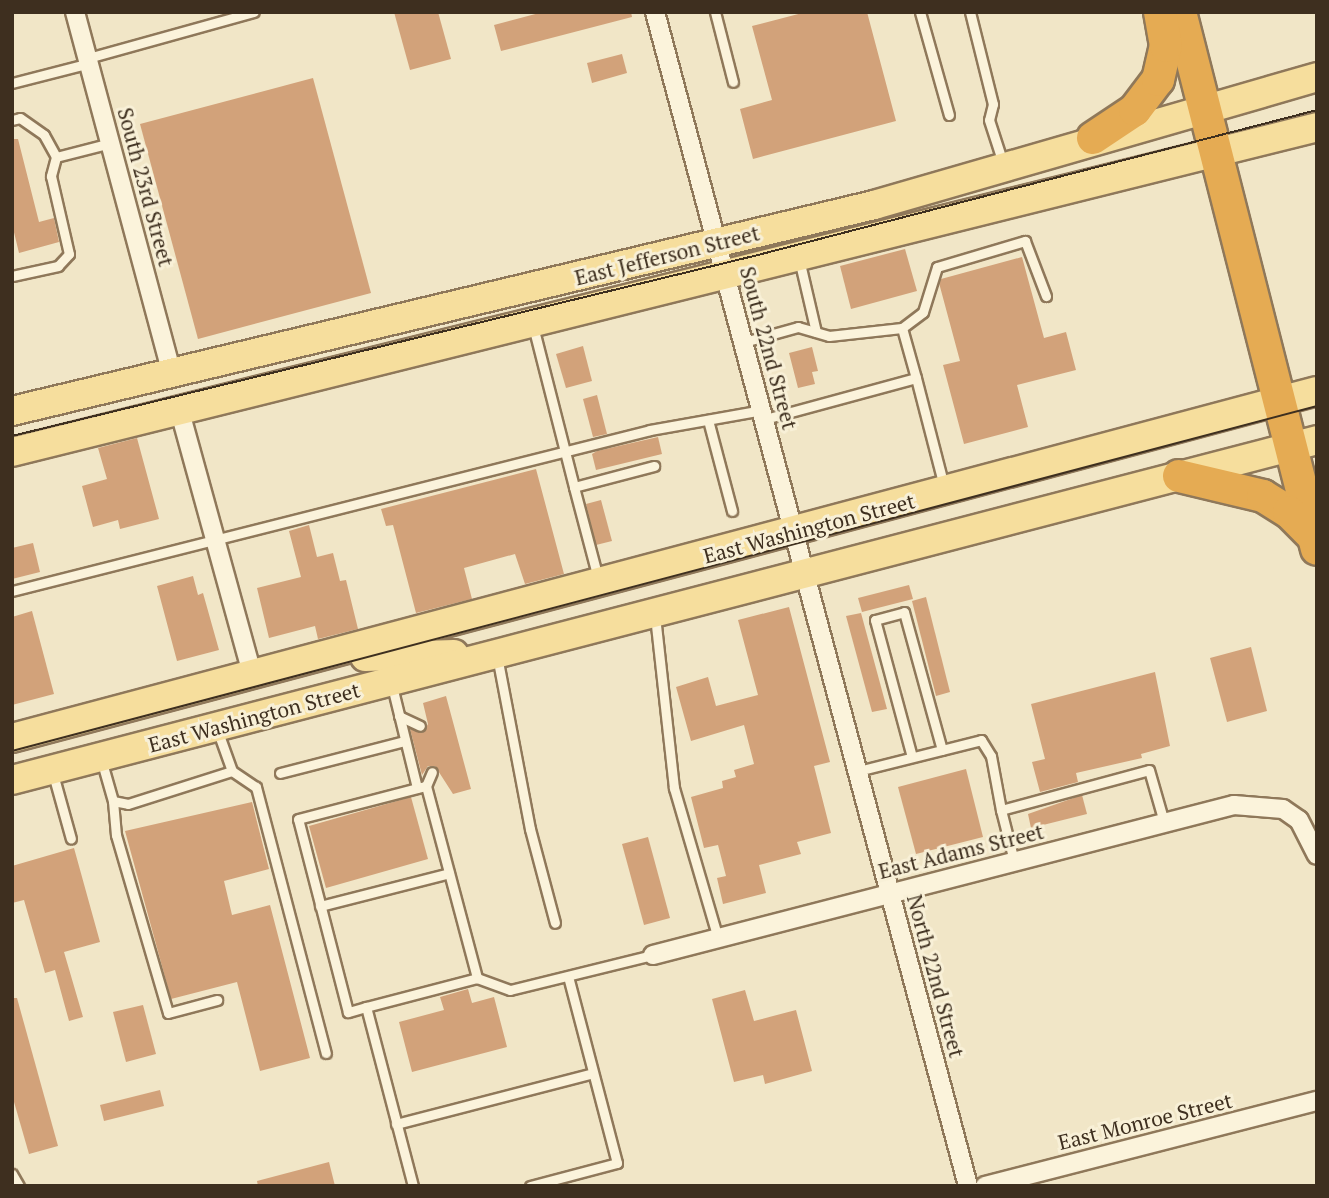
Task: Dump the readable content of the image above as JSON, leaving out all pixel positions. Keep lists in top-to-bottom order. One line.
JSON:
{"streets":{"main road":["East Jefferson Street","East Washington Street"],"street":["South 23rd Street","South 22nd Street","East Adams Street","North 22nd Street","East Monroe Street"]},"crossings":[["South 23rd Street","East Jefferson Street"],["East Jefferson Street","South 22nd Street"],["South 22nd Street","East Washington Street"],["South 22nd Street","North 22nd Street"],["East Washington Street","North 22nd Street"],["East Adams Street","North 22nd Street"]]}
